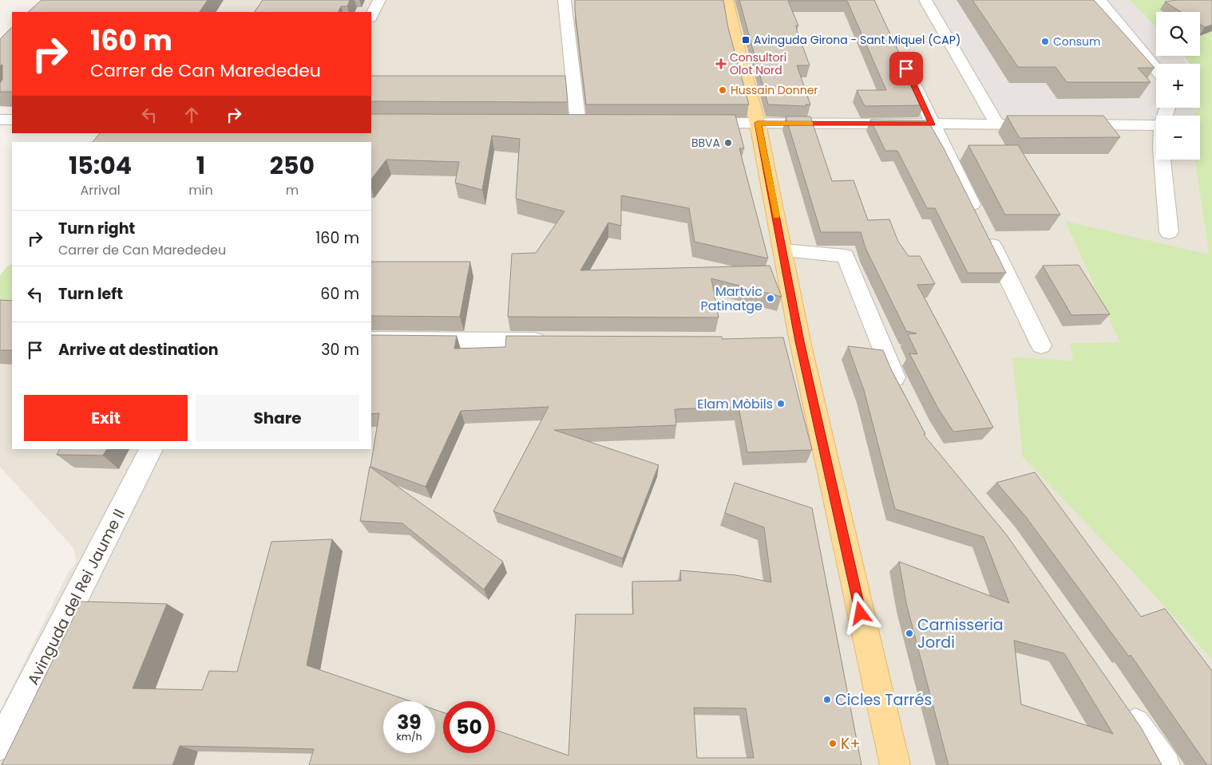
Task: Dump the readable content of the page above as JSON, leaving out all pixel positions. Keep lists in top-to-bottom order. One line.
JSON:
{"streets":{"street":["Avinguda del Rei Jaume II"]},"places":{"transit":["Avinguda Girona - Sant Miquel (CAP)"],"other":["Consum","Hussain Donner","BBVA","Martvic Patinatge","Elam Mòbils","Carnisseria Jordi","Cicles Tarrés","K+"],"health":["Consultori Olot Nord"]},"page":{"map_buttons":["+","−"],"turn":["160 m","Carrer de Can Marededeu"],"eta":["15:04","Arrival","1","min","250","m"],"list":[{"name":"Turn right","note":"Carrer de Can Marededeu","value":"160 m"},{"name":"Turn left","value":"60 m"},{"name":"Arrive at destination","value":"30 m"}],"buttons":["Exit","Share"],"speed":"39 km/h","limit":"50"}}
